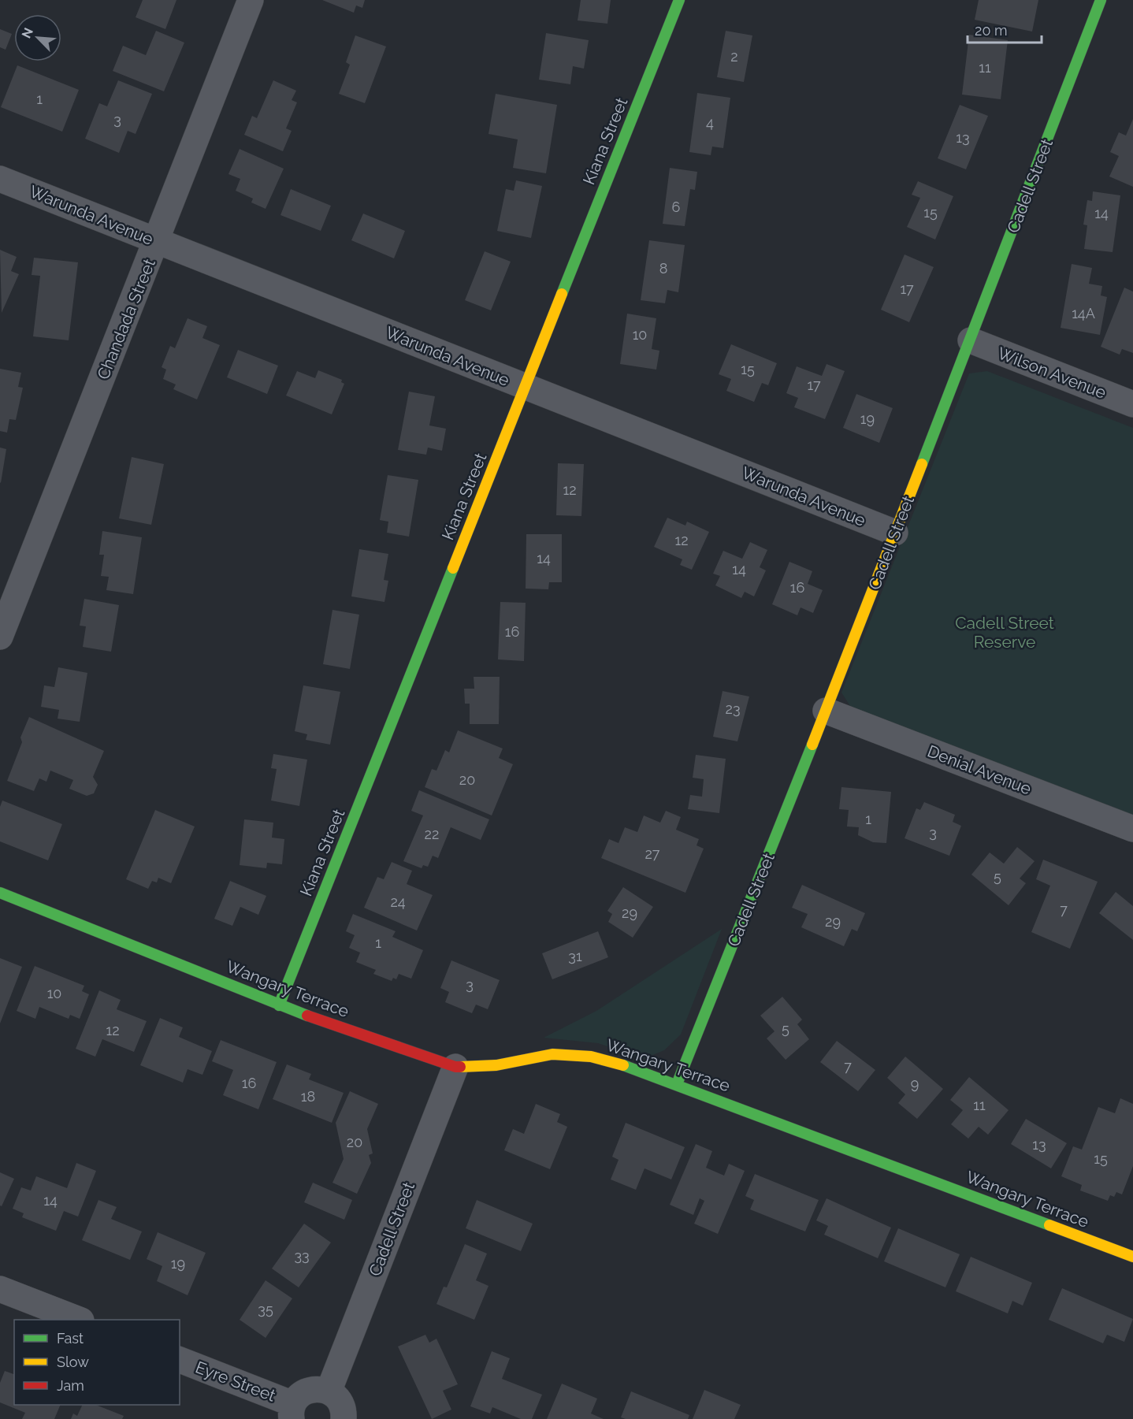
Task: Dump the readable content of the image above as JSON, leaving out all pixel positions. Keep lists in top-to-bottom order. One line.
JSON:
{"streets":{"street":["Kiana Street","Cadell Street","Warunda Avenue","Chandada Street","Wilson Avenue","Denial Avenue","Wangary Terrace","Eyre Street"]},"crossings":[["Kiana Street","Warunda Avenue"],["Kiana Street","Wangary Terrace"],["Cadell Street","Warunda Avenue"],["Cadell Street","Wilson Avenue"],["Cadell Street","Denial Avenue"],["Cadell Street","Wangary Terrace"],["Warunda Avenue","Chandada Street"]],"parks":["Cadell Street Reserve"],"house_numbers":["2","11","1","3","4","13","6","15","14","8","17","14A","10","15","17","19","12","12","14","14","16","16","23","20","1","3","22","27","5","24","7","29","29","1","31","3","10","5","12","7","16","9","18","11","20","13","15","14","33","19","35"],"legend":["Fast","Slow","Jam"],"scale_bar":"20 m","north":"top left"}
